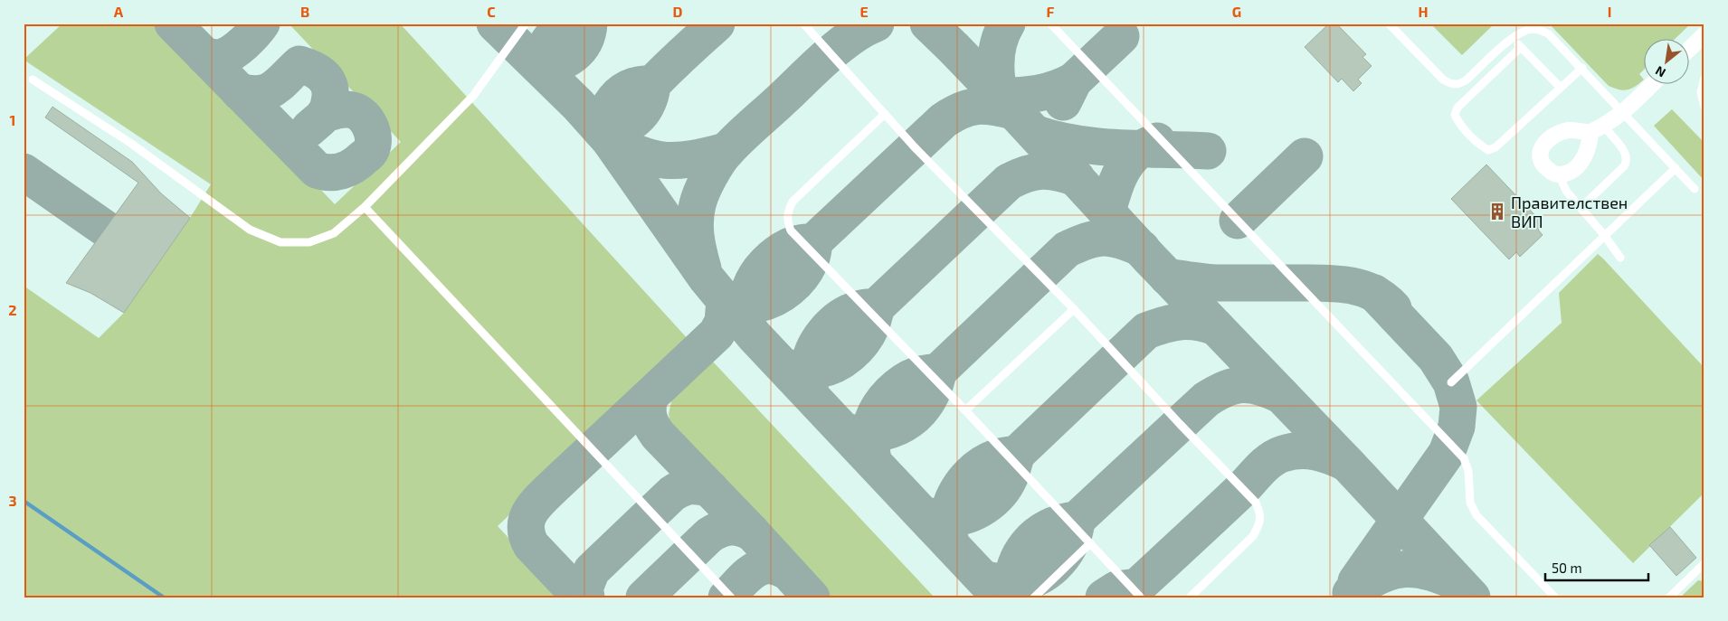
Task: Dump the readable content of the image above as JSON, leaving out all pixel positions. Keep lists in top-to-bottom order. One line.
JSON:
{"places":{"building":["Правителствен ВИП"]},"scale_bar":"50 m","north":"bottom left","grid":{"columns":["A","B","C","D","E","F","G","H","I"],"rows":["1","2","3"]}}
